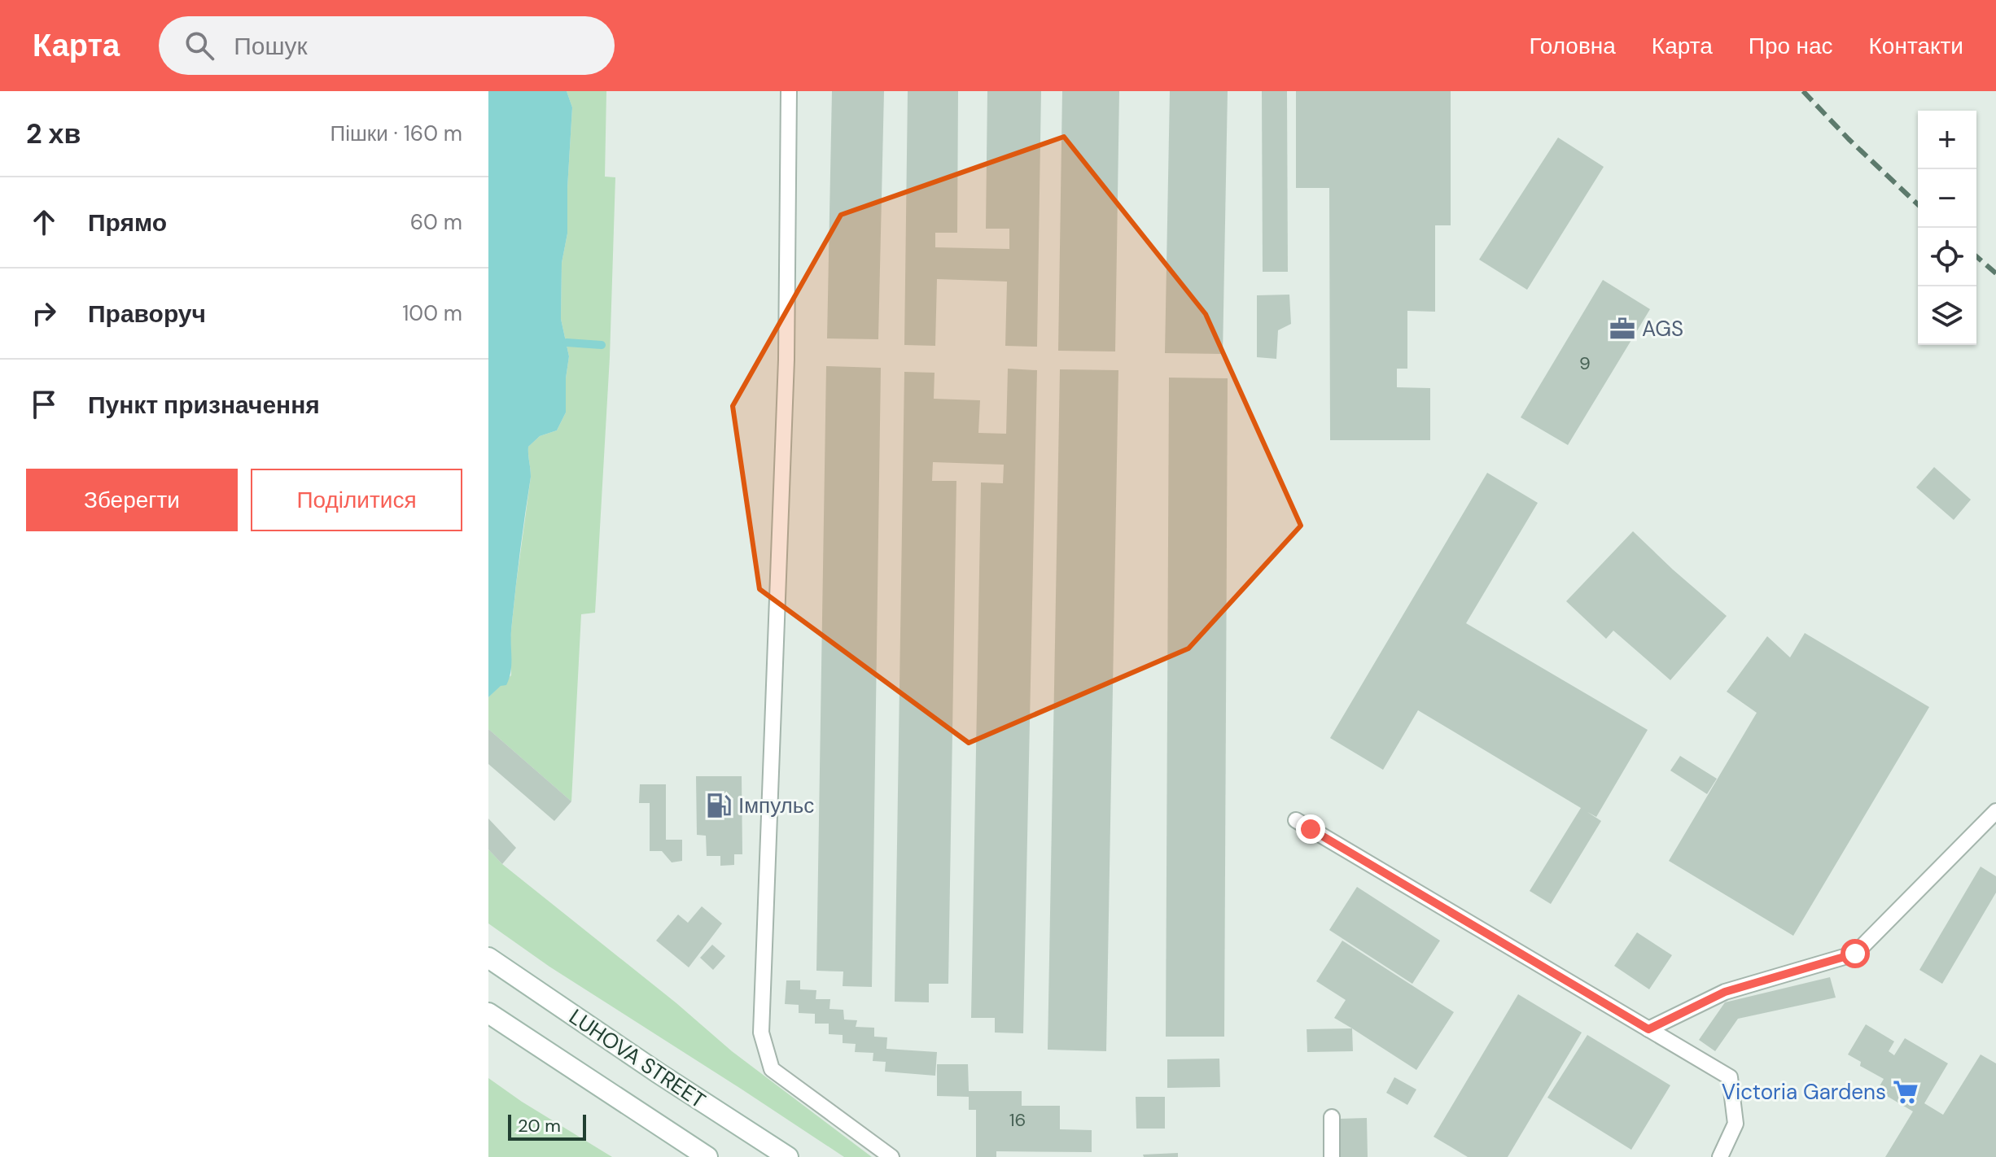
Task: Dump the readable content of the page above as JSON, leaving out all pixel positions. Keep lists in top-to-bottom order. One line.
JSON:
{"streets":{"main road":["LUHOVA STREET"]},"places":{"office":["AGS"],"fuel station":["Імпульс"],"supermarket":["Victoria Gardens"]},"house_numbers":["9","16"],"scale_bar":"20 m","page":{"header":"Карта","search":"Пошук","nav":["Головна","Карта","Про нас","Контакти"],"heading":["2 хв","Пішки · 160 m"],"map_buttons":["+","−"],"list":[["Прямо","60 m"],["Праворуч","100 m"],"Пункт призначення"],"buttons":["Зберегти","Поділитися"],"scale":"20 m"}}
